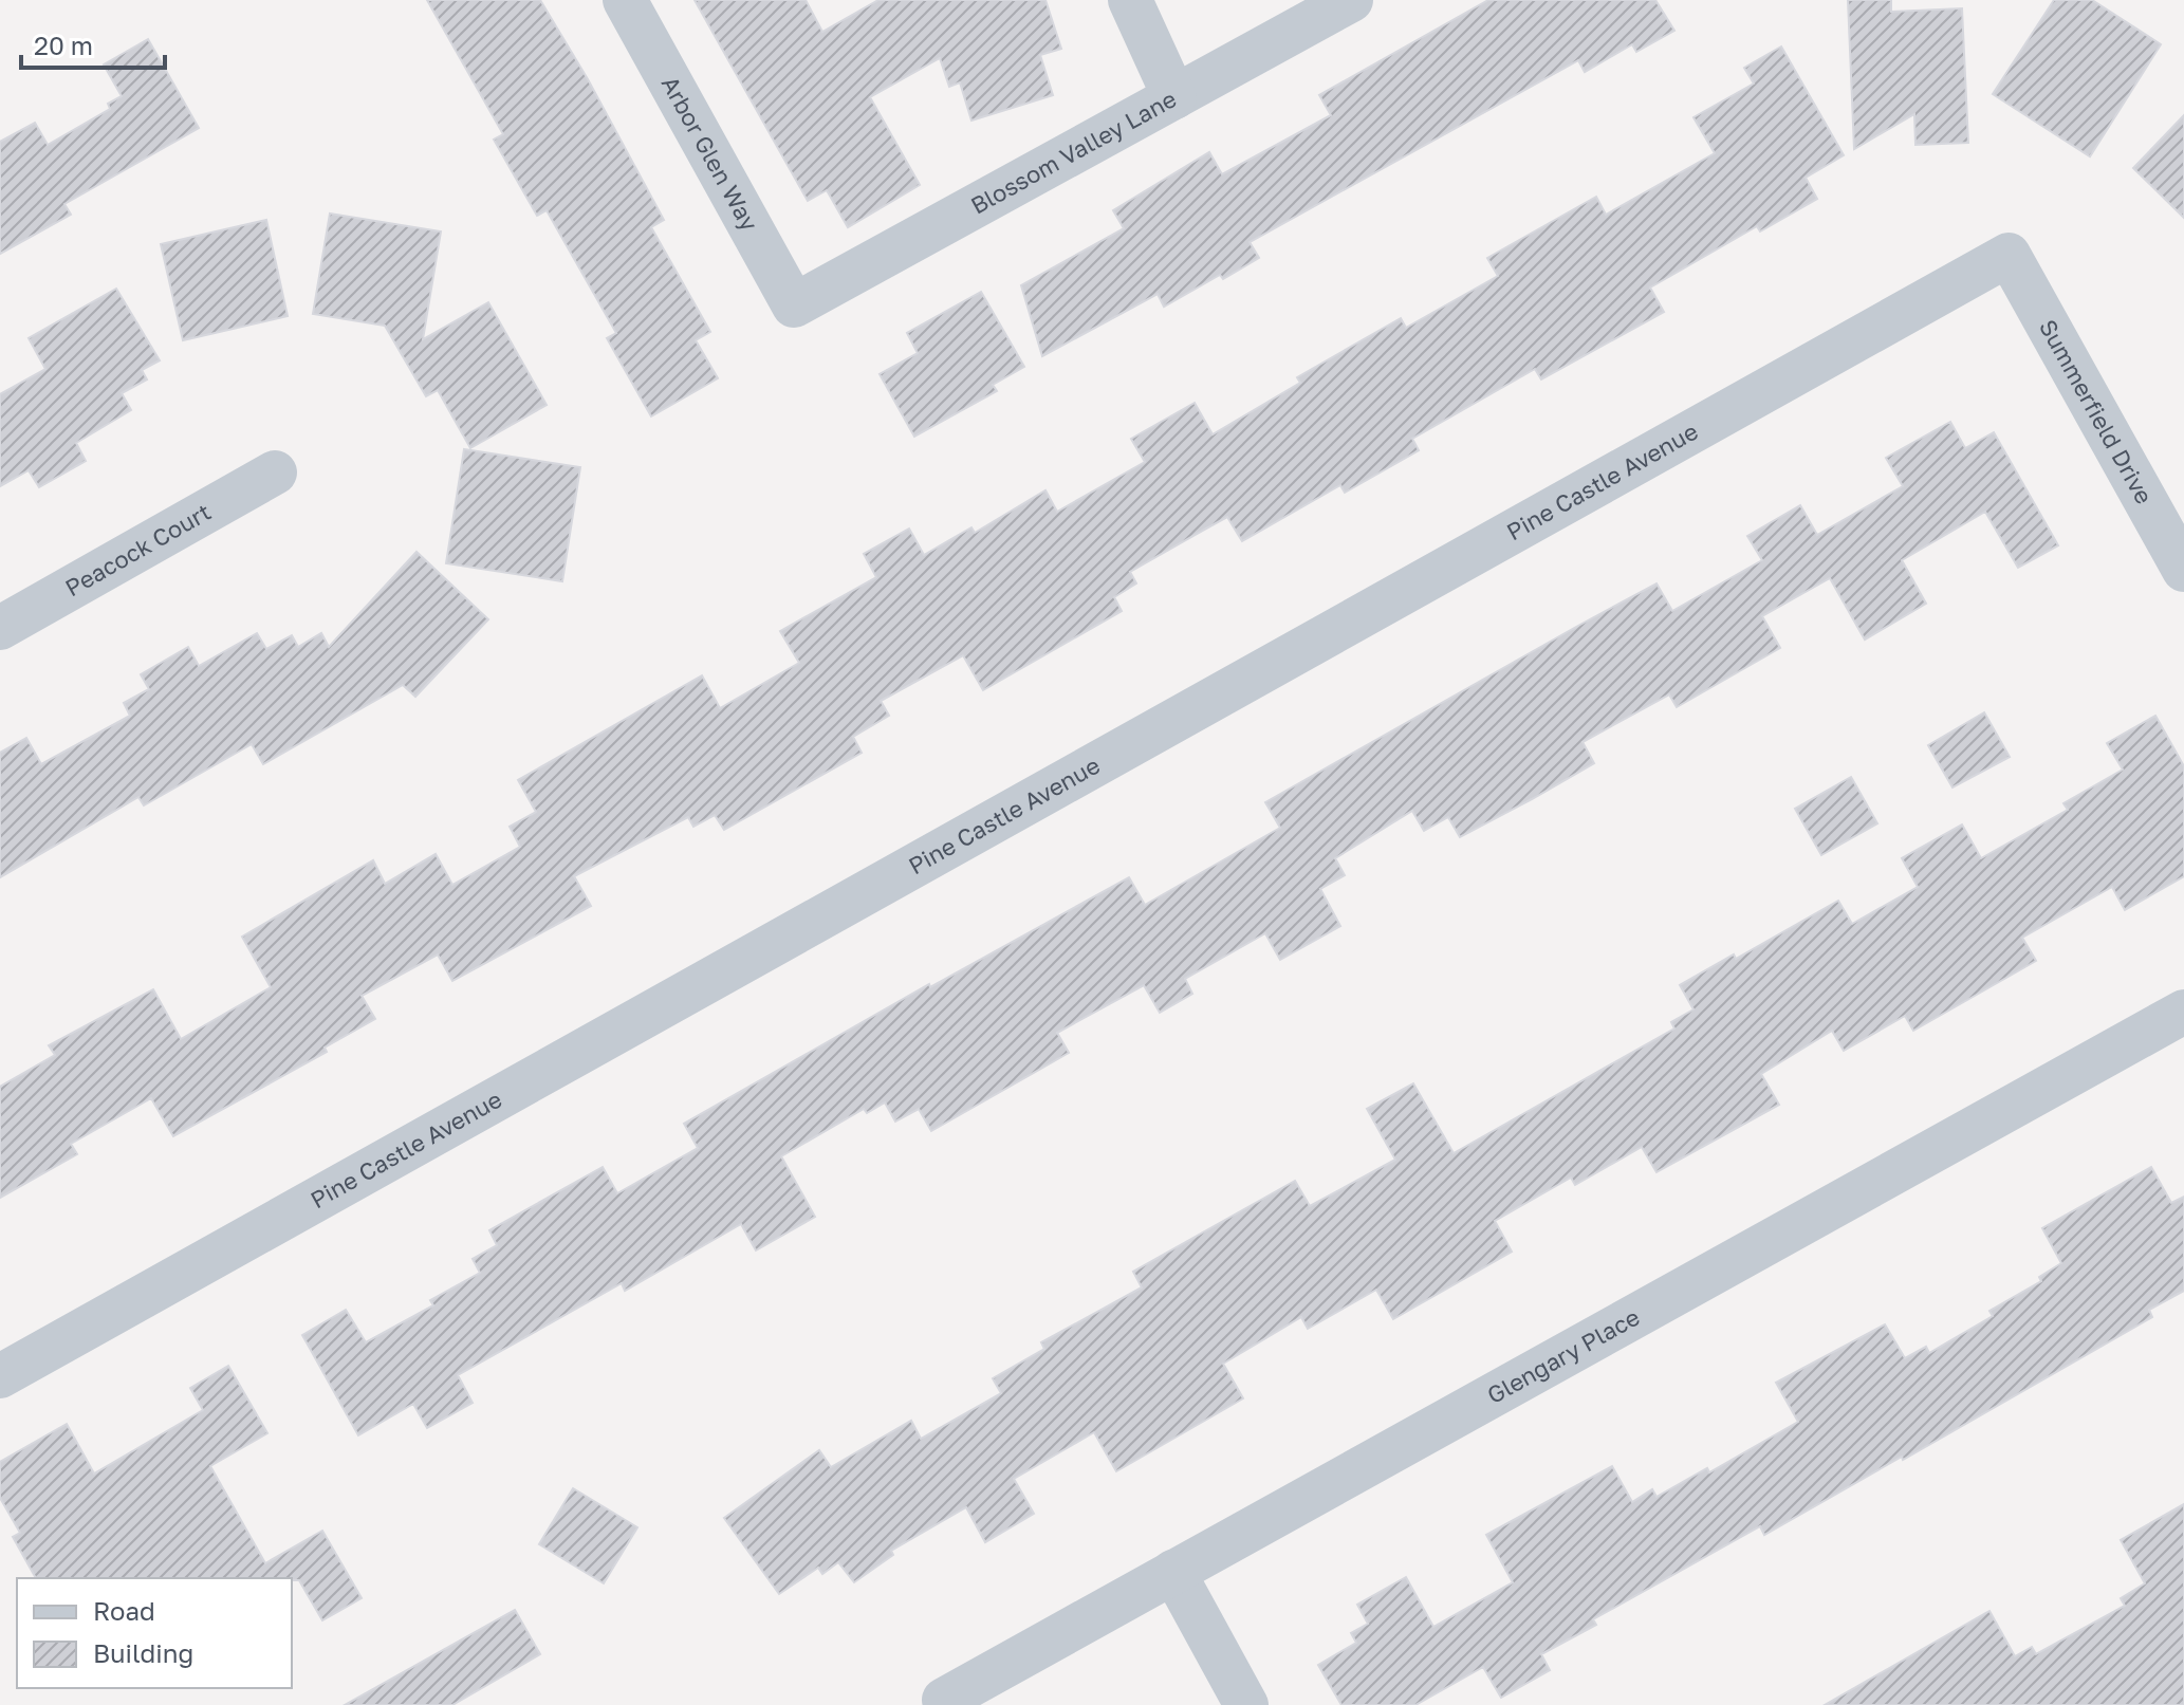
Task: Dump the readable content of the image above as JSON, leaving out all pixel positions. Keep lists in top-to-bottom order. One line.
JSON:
{"streets":{"street":["Arbor Glen Way","Blossom Valley Lane","Summerfield Drive","Pine Castle Avenue","Peacock Court","Glengary Place"]},"crossings":[["Arbor Glen Way","Blossom Valley Lane"],["Summerfield Drive","Pine Castle Avenue"]],"legend":["Road","Building"],"scale_bar":"20 m"}
